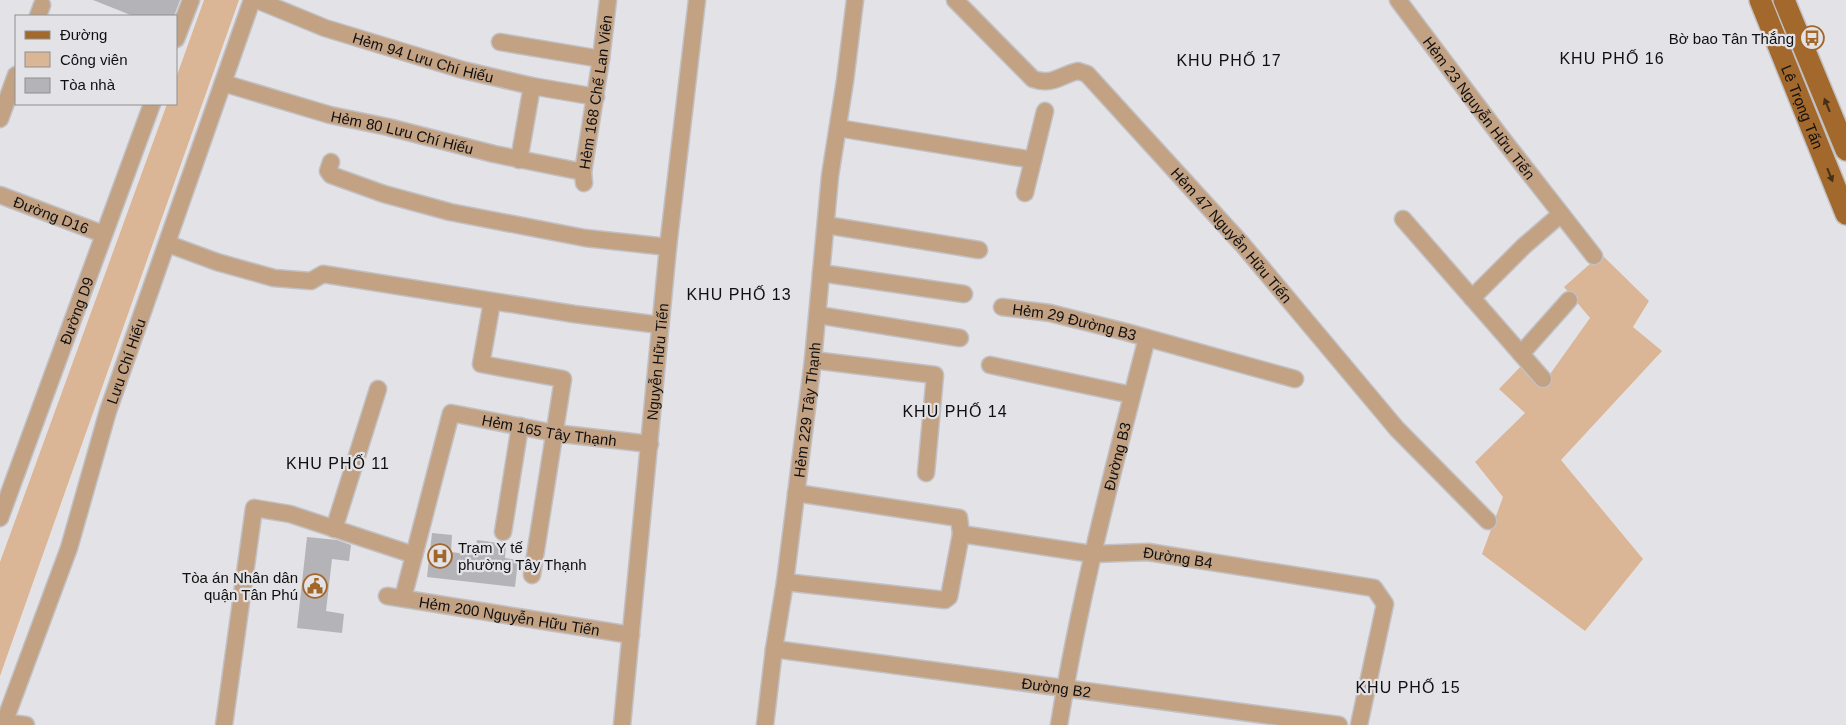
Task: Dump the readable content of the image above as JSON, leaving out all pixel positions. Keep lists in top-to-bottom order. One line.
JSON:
{"streets":{"main road":["Lê Trọng Tấn"],"street":["Hẻm 94 Lưu Chí Hiếu","Hẻm 168 Chế Lan Viên","Hẻm 23 Nguyễn Hữu Tiến","Hẻm 80 Lưu Chí Hiếu","Đường D16","Hẻm 47 Nguyễn Hữu Tiến","Đường D9","Hẻm 29 Đường B3","Lưu Chí Hiếu","Nguyễn Hữu Tiến","Hẻm 229 Tây Thạnh","Hẻm 165 Tây Thạnh","Đường B3","Đường B4","Hẻm 200 Nguyễn Hữu Tiến","Đường B2"]},"crossings":[["Hẻm 94 Lưu Chí Hiếu","Hẻm 168 Chế Lan Viên"],["Hẻm 168 Chế Lan Viên","Hẻm 80 Lưu Chí Hiếu"],["Hẻm 80 Lưu Chí Hiếu","Lưu Chí Hiếu"],["Đường D16","Đường D9"],["Hẻm 29 Đường B3","Đường B3"],["Nguyễn Hữu Tiến","Hẻm 165 Tây Thạnh"],["Nguyễn Hữu Tiến","Hẻm 200 Nguyễn Hữu Tiến"],["Hẻm 229 Tây Thạnh","Đường B2"],["Hẻm 165 Tây Thạnh","Hẻm 200 Nguyễn Hữu Tiến"],["Đường B3","Đường B4"],["Đường B3","Đường B2"]],"districts":["KHU PHỐ 16","KHU PHỐ 17","KHU PHỐ 13","KHU PHỐ 14","KHU PHỐ 11","KHU PHỐ 15"],"places":{"bus stop":["Bờ bao Tân Thắng"],"hospital":["Trạm Y tế phường Tây Thạnh"],"public building":["Tòa án Nhân dân quận Tân Phú"]},"legend":["Đường","Công viên","Tòa nhà"]}
